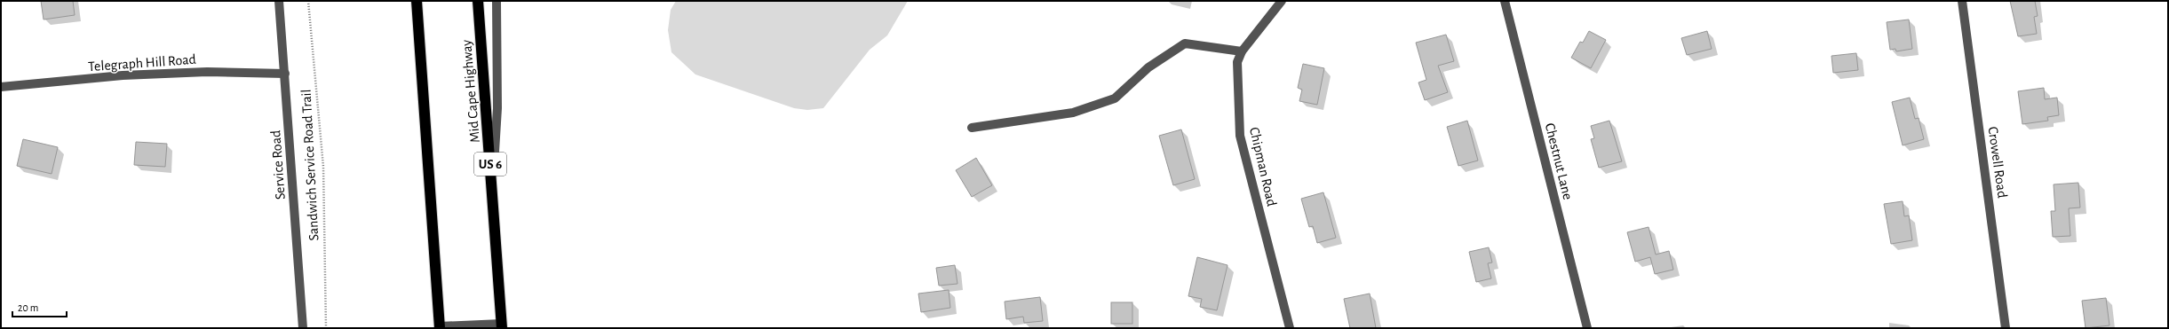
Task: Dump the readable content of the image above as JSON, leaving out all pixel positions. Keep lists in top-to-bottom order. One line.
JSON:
{"streets":{"highway":["Mid Cape Highway","US 6"],"street":["Telegraph Hill Road","Chestnut Lane","Crowell Road","Service Road","Chipman Road"],"path":["Sandwich Service Road Trail"]},"crossings":[["Telegraph Hill Road","Service Road"]],"scale_bar":"20 m"}
